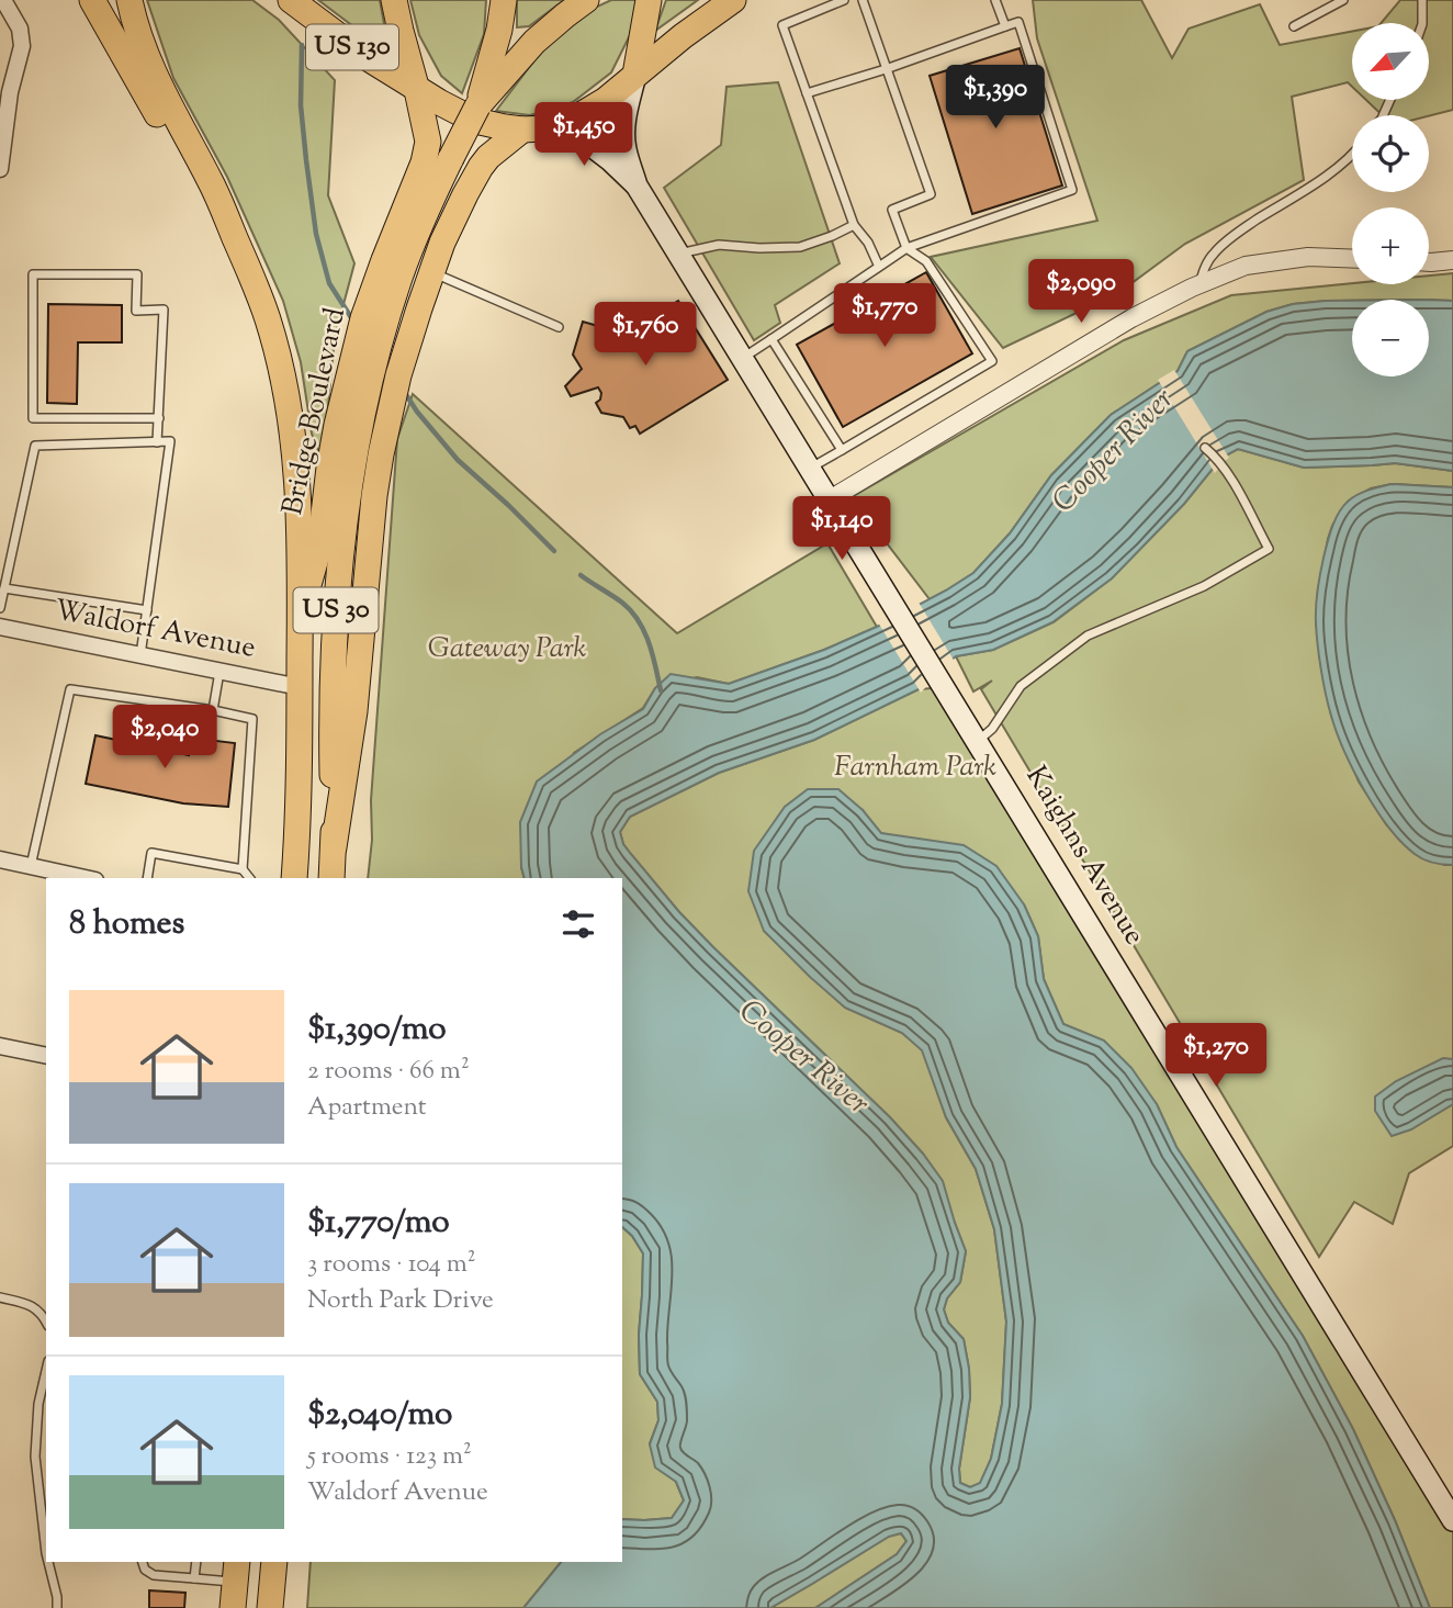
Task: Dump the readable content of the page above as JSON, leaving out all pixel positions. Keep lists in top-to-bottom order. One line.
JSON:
{"streets":{"highway":["US 130","Bridge Boulevard","US 30"],"main road":["Kaighns Avenue"],"street":["Waldorf Avenue"]},"crossings":[["US 130","Bridge Boulevard"],["US 130","Kaighns Avenue"],["Bridge Boulevard","US 30"],["US 30","Waldorf Avenue"]],"water":["Cooper River"],"parks":["Gateway Park","Farnham Park"],"north":"bottom left","page":{"map_buttons":["+","−"],"price":["$1,390","$1,450","$2,090","$1,770","$1,760","$1,140","$2,040","$1,270"],"heading":"8 homes","list":[{"name":"$1,390/mo","note":"2 rooms · 66 m² · Apartment"},{"name":"$1,770/mo","note":"3 rooms · 104 m² · North Park Drive"},{"name":"$2,040/mo","note":"5 rooms · 123 m² · Waldorf Avenue"}]}}
